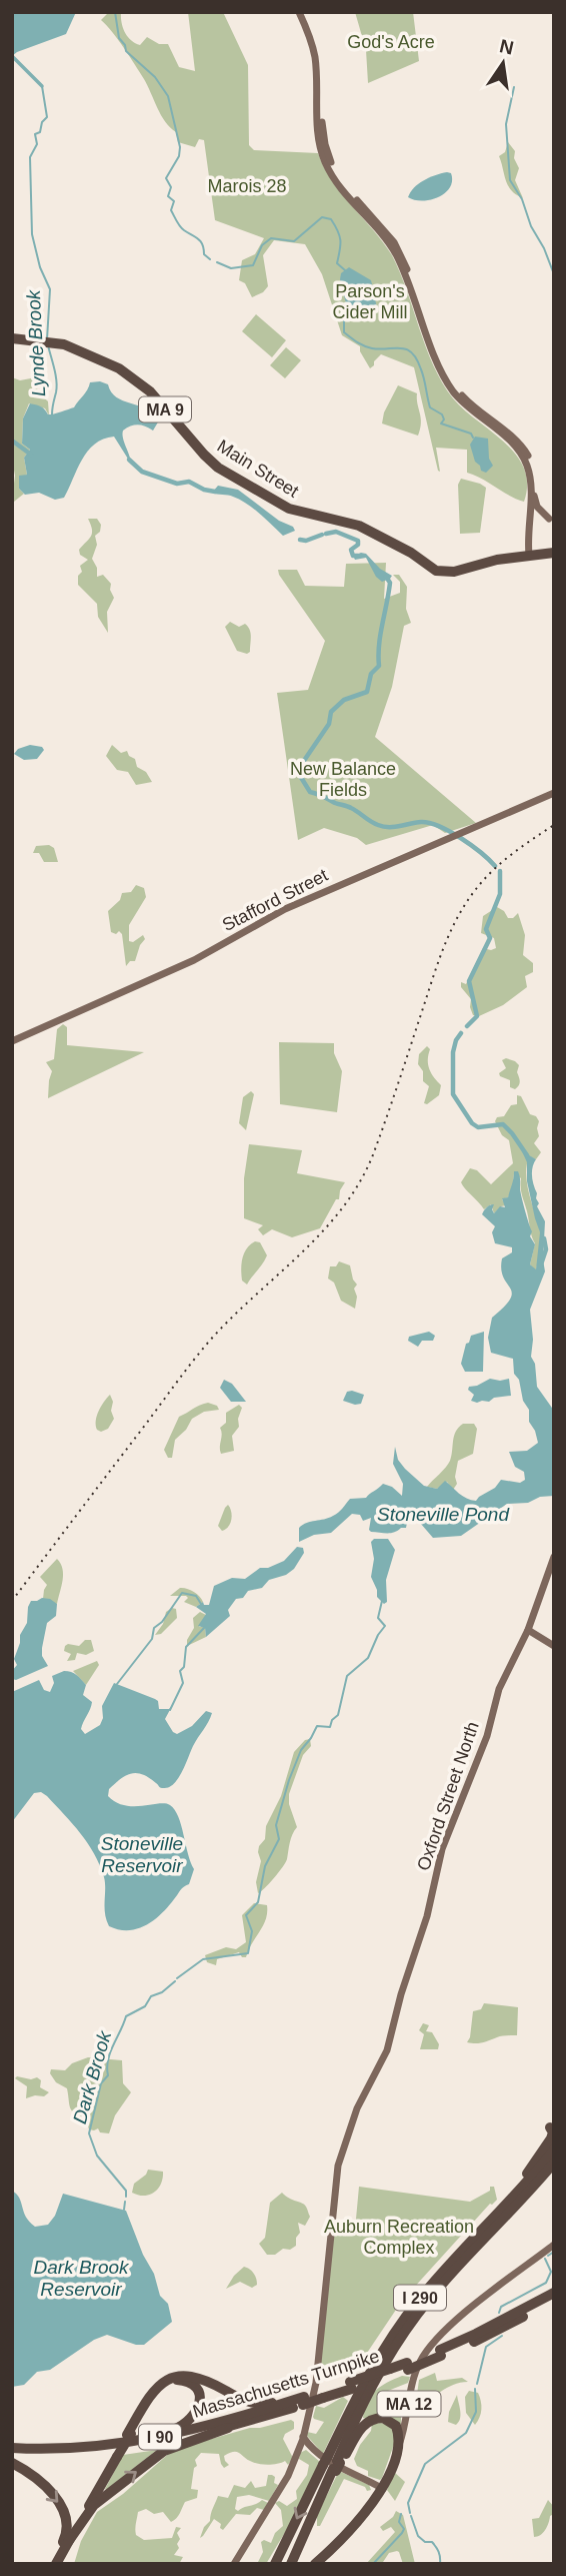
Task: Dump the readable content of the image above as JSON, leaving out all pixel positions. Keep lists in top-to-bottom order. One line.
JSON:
{"streets":{"highway":["MA 9","Main Street","I 290","Massachusetts Turnpike","MA 12","I 90"],"main road":["Stafford Street","Oxford Street North"]},"water":["Lynde Brook","Stoneville Pond","Stoneville Reservoir","Dark Brook","Dark Brook Reservoir"],"parks":["God's Acre","Marois 28","Parson's Cider Mill","New Balance Fields","Auburn Recreation Complex"],"north":"top"}
